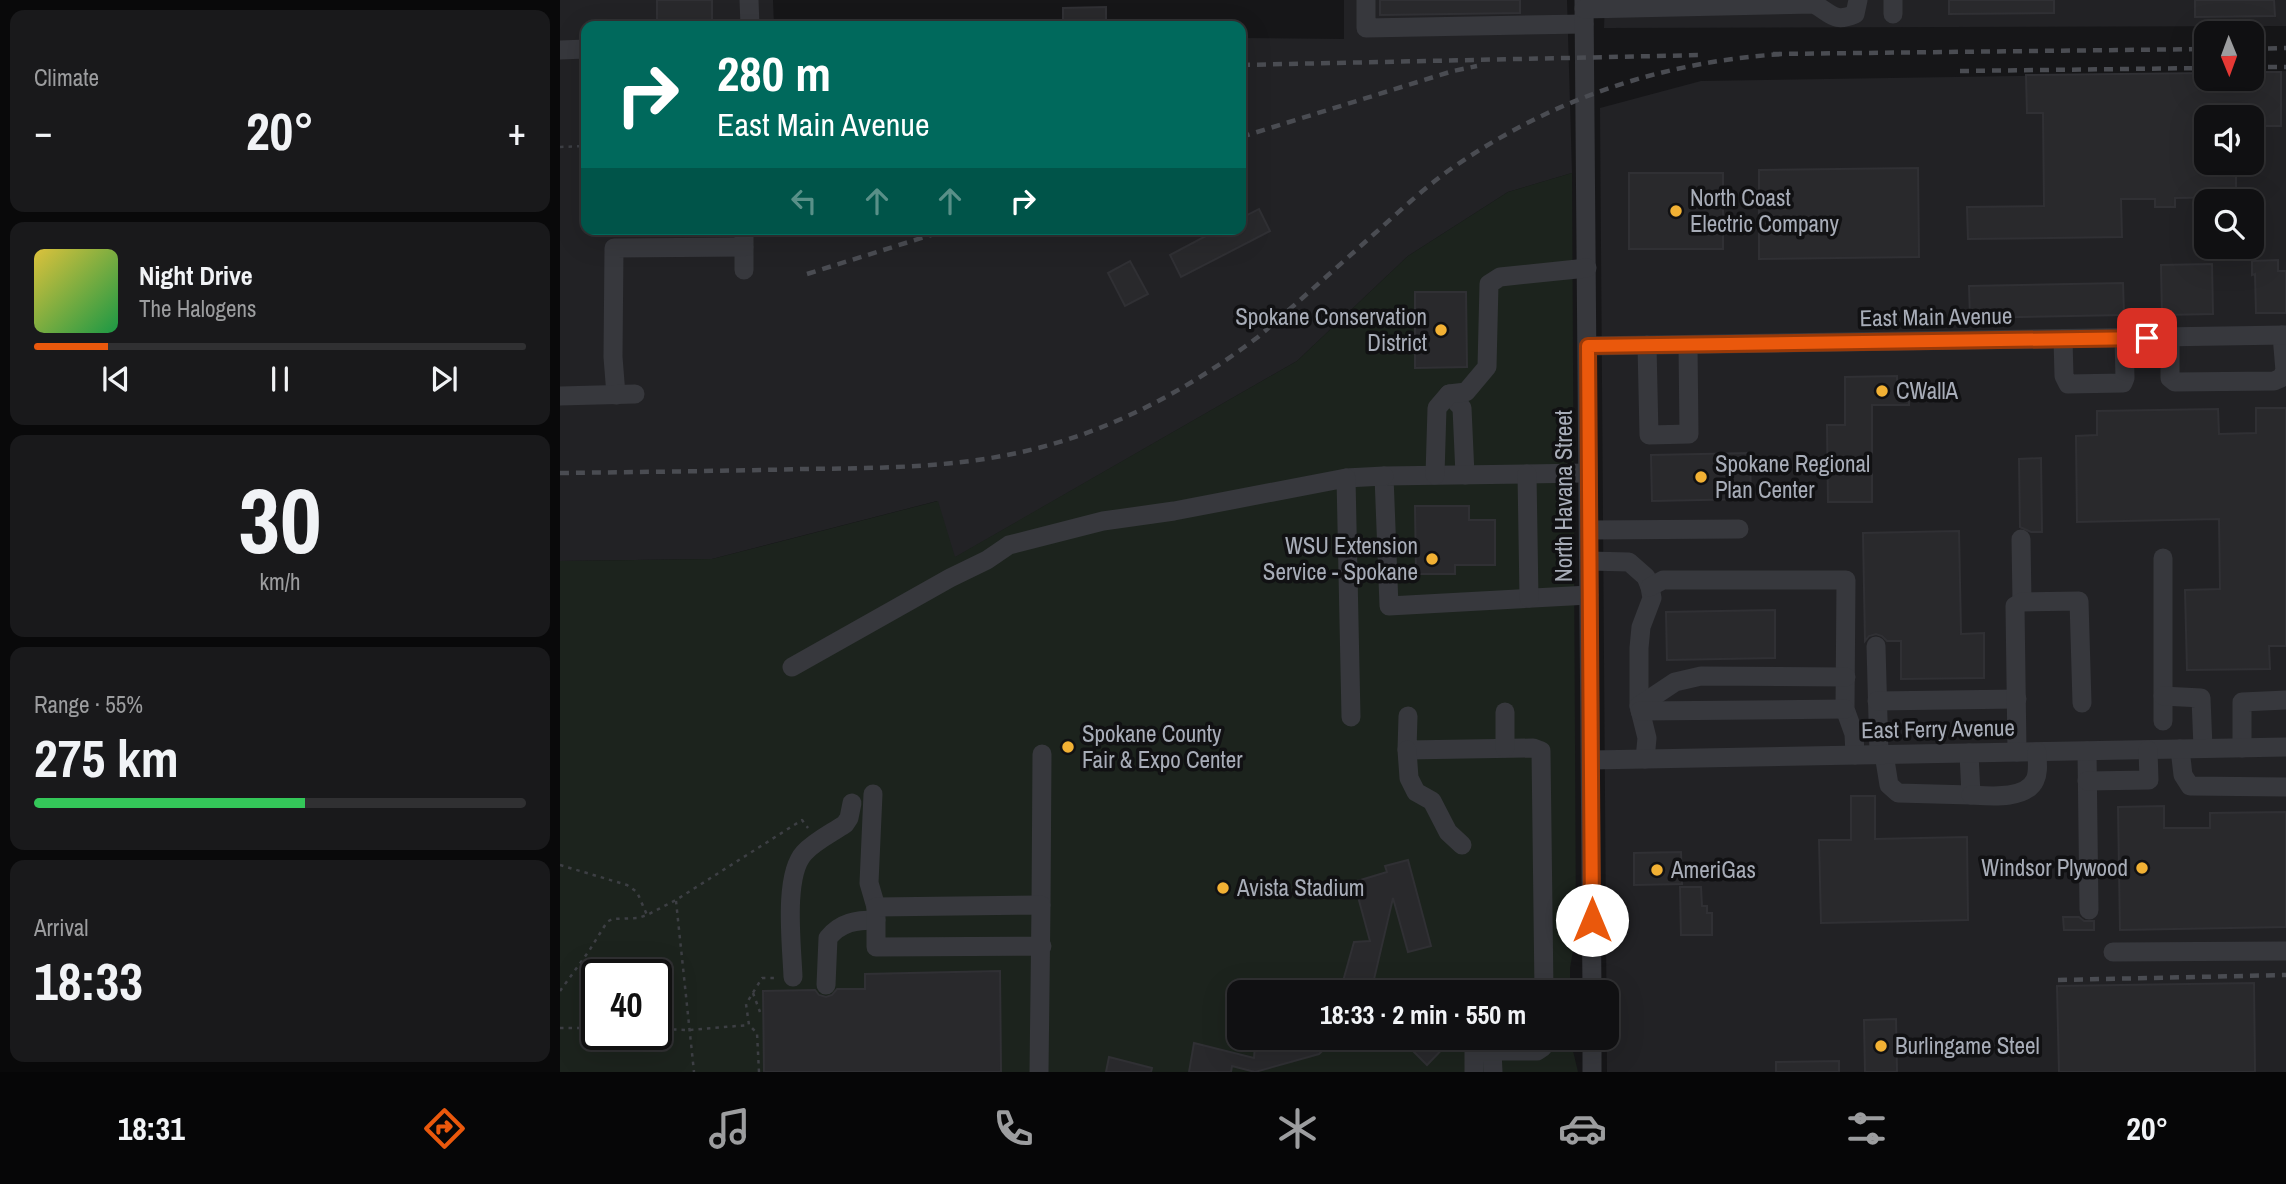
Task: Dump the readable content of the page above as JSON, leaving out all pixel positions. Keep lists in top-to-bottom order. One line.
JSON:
{"streets":{"street":["East Main Avenue","North Havana Street","East Ferry Avenue"]},"crossings":[["East Main Avenue","North Havana Street"],["North Havana Street","East Ferry Avenue"]],"places":["North Coast Electric Company","Spokane Conservation District","CWallA","Spokane Regional Plan Center","WSU Extension Service - Spokane","Spokane County Fair & Expo Center","Windsor Plywood","AmeriGas","Avista Stadium","Burlingame Steel"],"north":"bottom","page":{"tile":["Climate",["30","km/h"],["Range · 55%","275 km"],["Arrival","18:33"]],"turn":["280 m","East Main Avenue"],"heat":["−","20°","+"],"song":["Night Drive","The Halogens"],"limit":"40","trip":"18:33 · 2 min · 550 m","tabs":["18:31","20°"]}}
